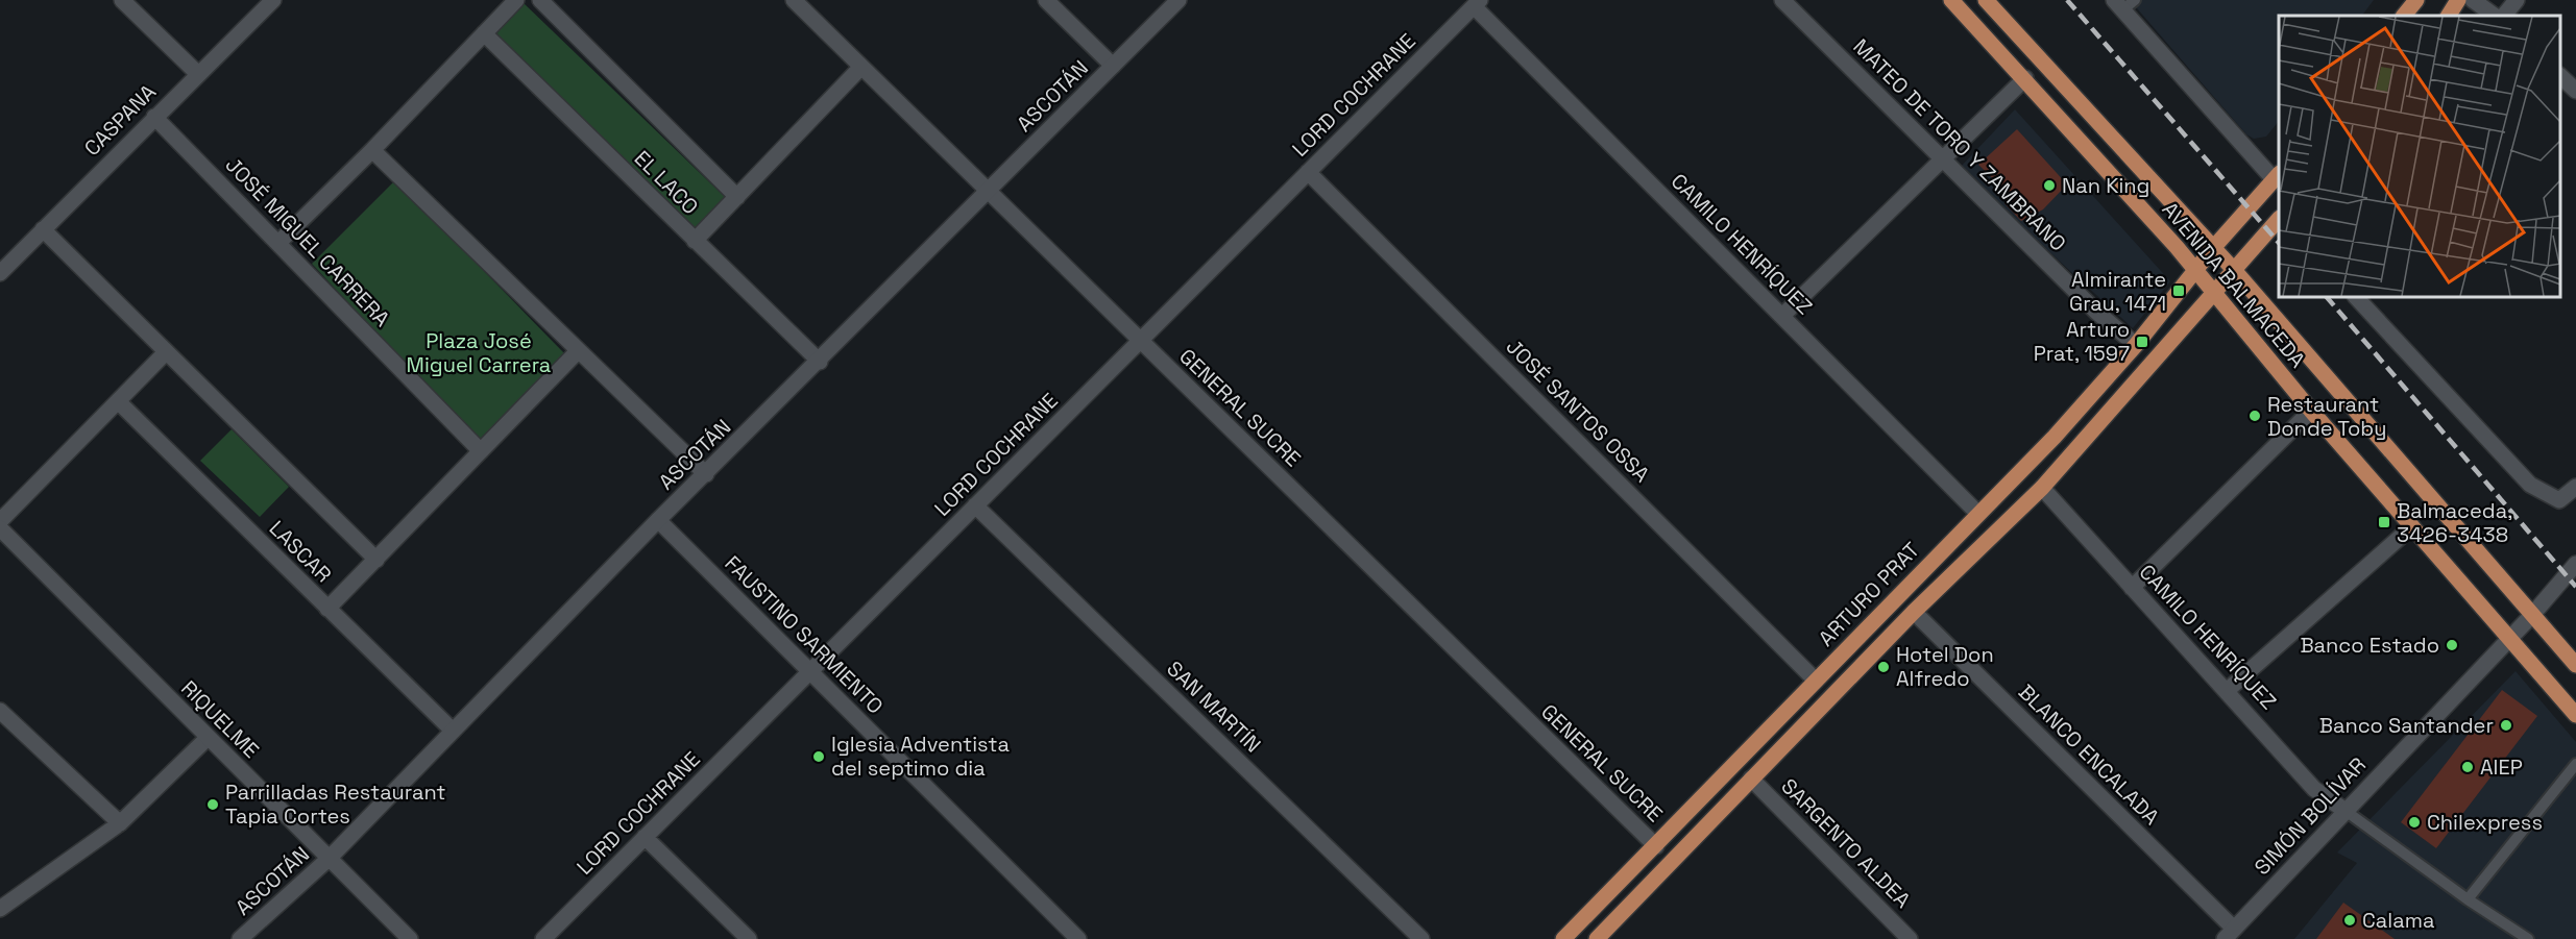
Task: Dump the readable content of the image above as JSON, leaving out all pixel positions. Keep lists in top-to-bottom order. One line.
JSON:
{"streets":{"main road":["AVENIDA BALMACEDA","ARTURO PRAT"],"street":["LORD COCHRANE","ASCOTÁN","CASPANA","MATEO DE TORO Y ZAMBRANO","EL LACO","JOSÉ MIGUEL CARRERA","CAMILO HENRÍQUEZ","GENERAL SUCRE","JOSÉ SANTOS OSSA","LASCAR","FAUSTINO SARMIENTO","SAN MARTÍN","RIQUELME","BLANCO ENCALADA","SIMÓN BOLÍVAR","SARGENTO ALDEA"]},"crossings":[["LORD COCHRANE","CAMILO HENRÍQUEZ"],["LORD COCHRANE","GENERAL SUCRE"],["LORD COCHRANE","JOSÉ SANTOS OSSA"],["LORD COCHRANE","FAUSTINO SARMIENTO"],["LORD COCHRANE","SAN MARTÍN"],["ASCOTÁN","EL LACO"],["ASCOTÁN","GENERAL SUCRE"],["ASCOTÁN","LASCAR"],["ASCOTÁN","FAUSTINO SARMIENTO"],["ASCOTÁN","RIQUELME"],["CASPANA","JOSÉ MIGUEL CARRERA"],["MATEO DE TORO Y ZAMBRANO","ARTURO PRAT"],["CAMILO HENRÍQUEZ","ARTURO PRAT"],["CAMILO HENRÍQUEZ","SIMÓN BOLÍVAR"],["AVENIDA BALMACEDA","ARTURO PRAT"],["AVENIDA BALMACEDA","SIMÓN BOLÍVAR"],["GENERAL SUCRE","ARTURO PRAT"],["JOSÉ SANTOS OSSA","ARTURO PRAT"],["BLANCO ENCALADA","SIMÓN BOLÍVAR"]],"parks":["Plaza José Miguel Carrera"],"places":{"other":["Nan King","Restaurant Donde Toby","Banco Estado","Hotel Don Alfredo","Banco Santander","Iglesia Adventista del septimo dia","AIEP","Parrilladas Restaurant Tapia Cortes","Chilexpress","Calama"],"transit":["Almirante Grau, 1471","Arturo Prat, 1597","Balmaceda, 3426-3438"]}}
